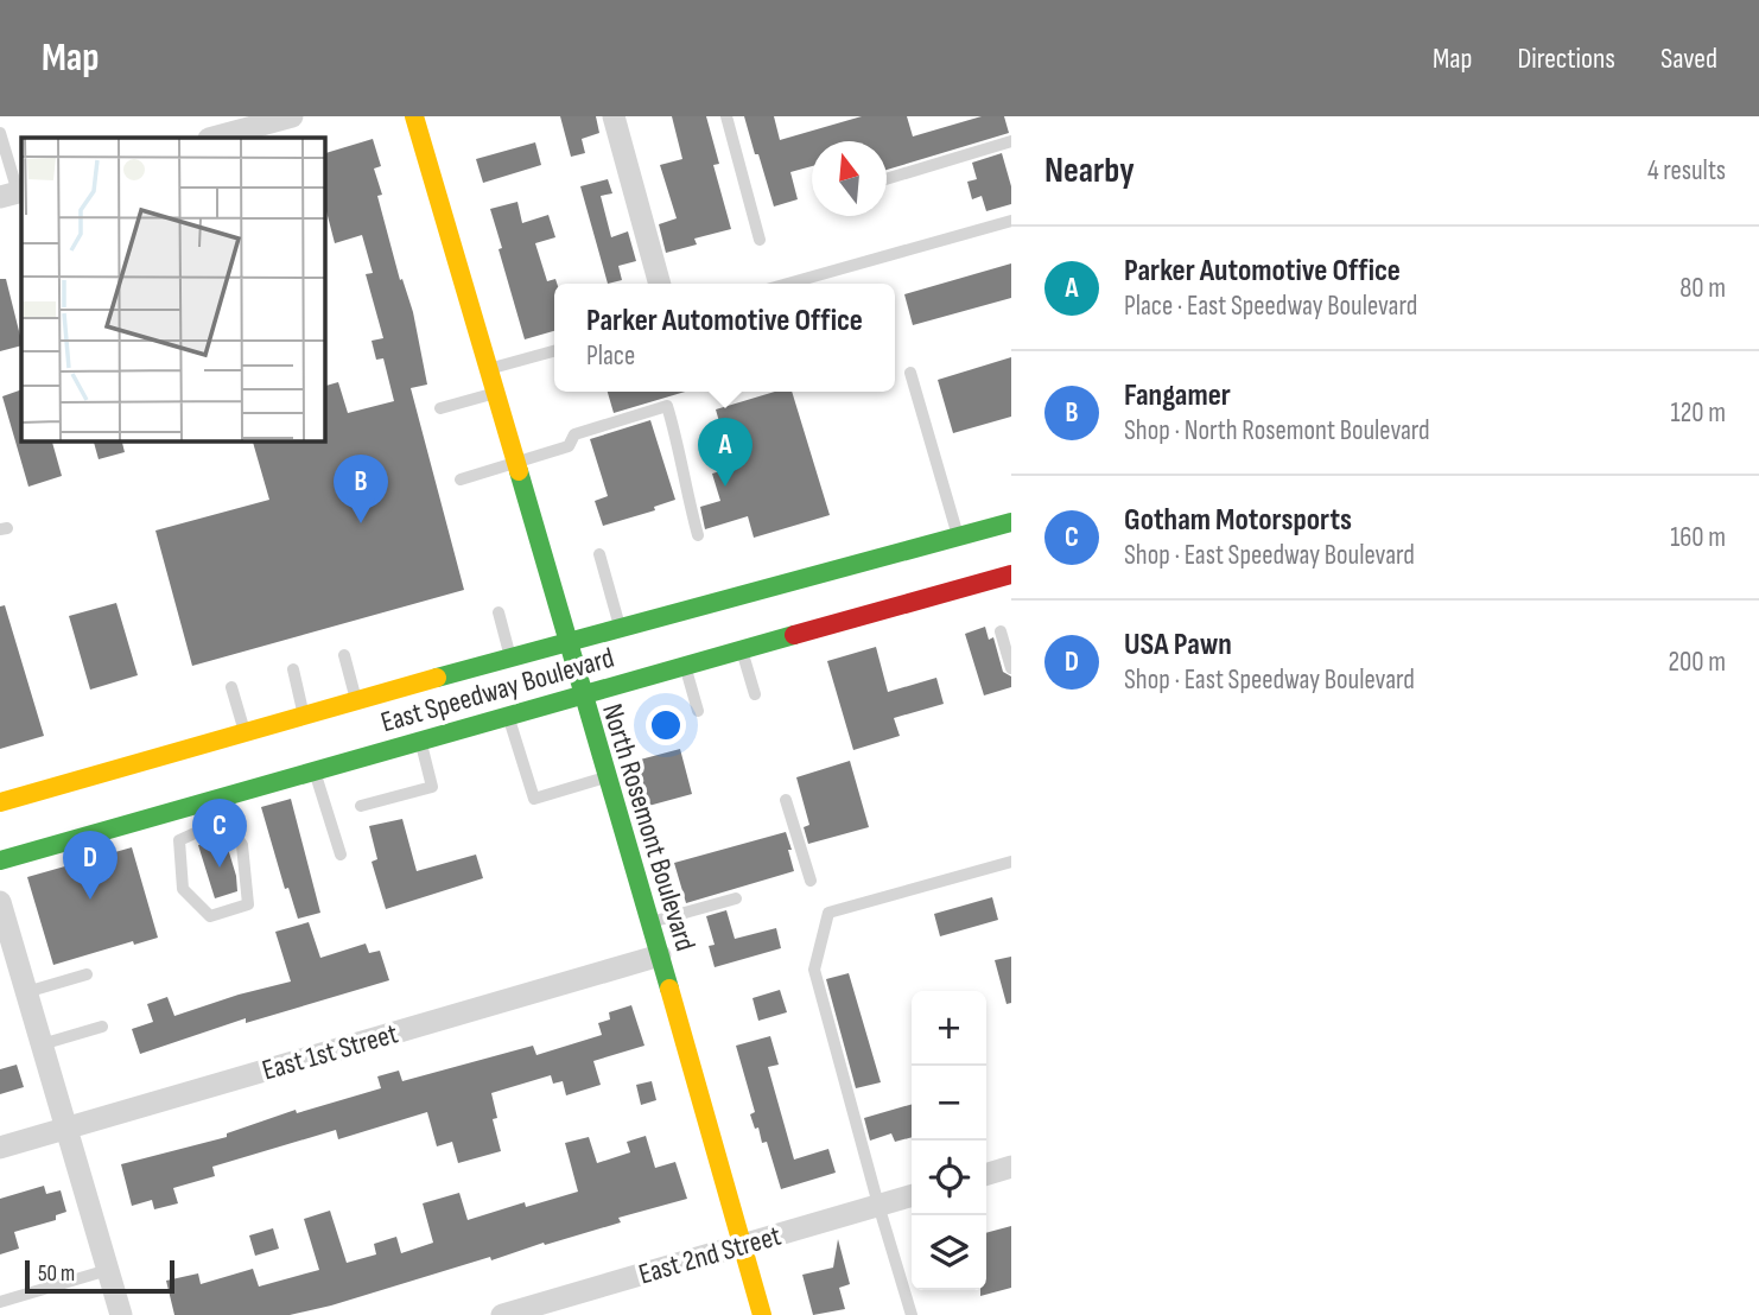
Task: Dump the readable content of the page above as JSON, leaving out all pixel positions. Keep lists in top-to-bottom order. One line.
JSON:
{"streets":{"main road":["East Speedway Boulevard","North Rosemont Boulevard"],"street":["East 1st Street","East 2nd Street"]},"crossings":[["East Speedway Boulevard","North Rosemont Boulevard"],["North Rosemont Boulevard","East 1st Street"],["North Rosemont Boulevard","East 2nd Street"]],"scale_bar":"50 m","north":"top","page":{"header":"Map","nav":["Map","Directions","Saved"],"heading":["Nearby","4 results"],"list":[{"mark":"A","name":"Parker Automotive Office","note":"Place · East Speedway Boulevard","value":"80 m"},{"mark":"B","name":"Fangamer","note":"Shop · North Rosemont Boulevard","value":"120 m"},{"mark":"C","name":"Gotham Motorsports","note":"Shop · East Speedway Boulevard","value":"160 m"},{"mark":"D","name":"USA Pawn","note":"Shop · East Speedway Boulevard","value":"200 m"}],"popup":["Parker Automotive Office","Place"],"pins":["A","B","C","D"],"map_buttons":["+","−"],"scale":"50 m"}}
